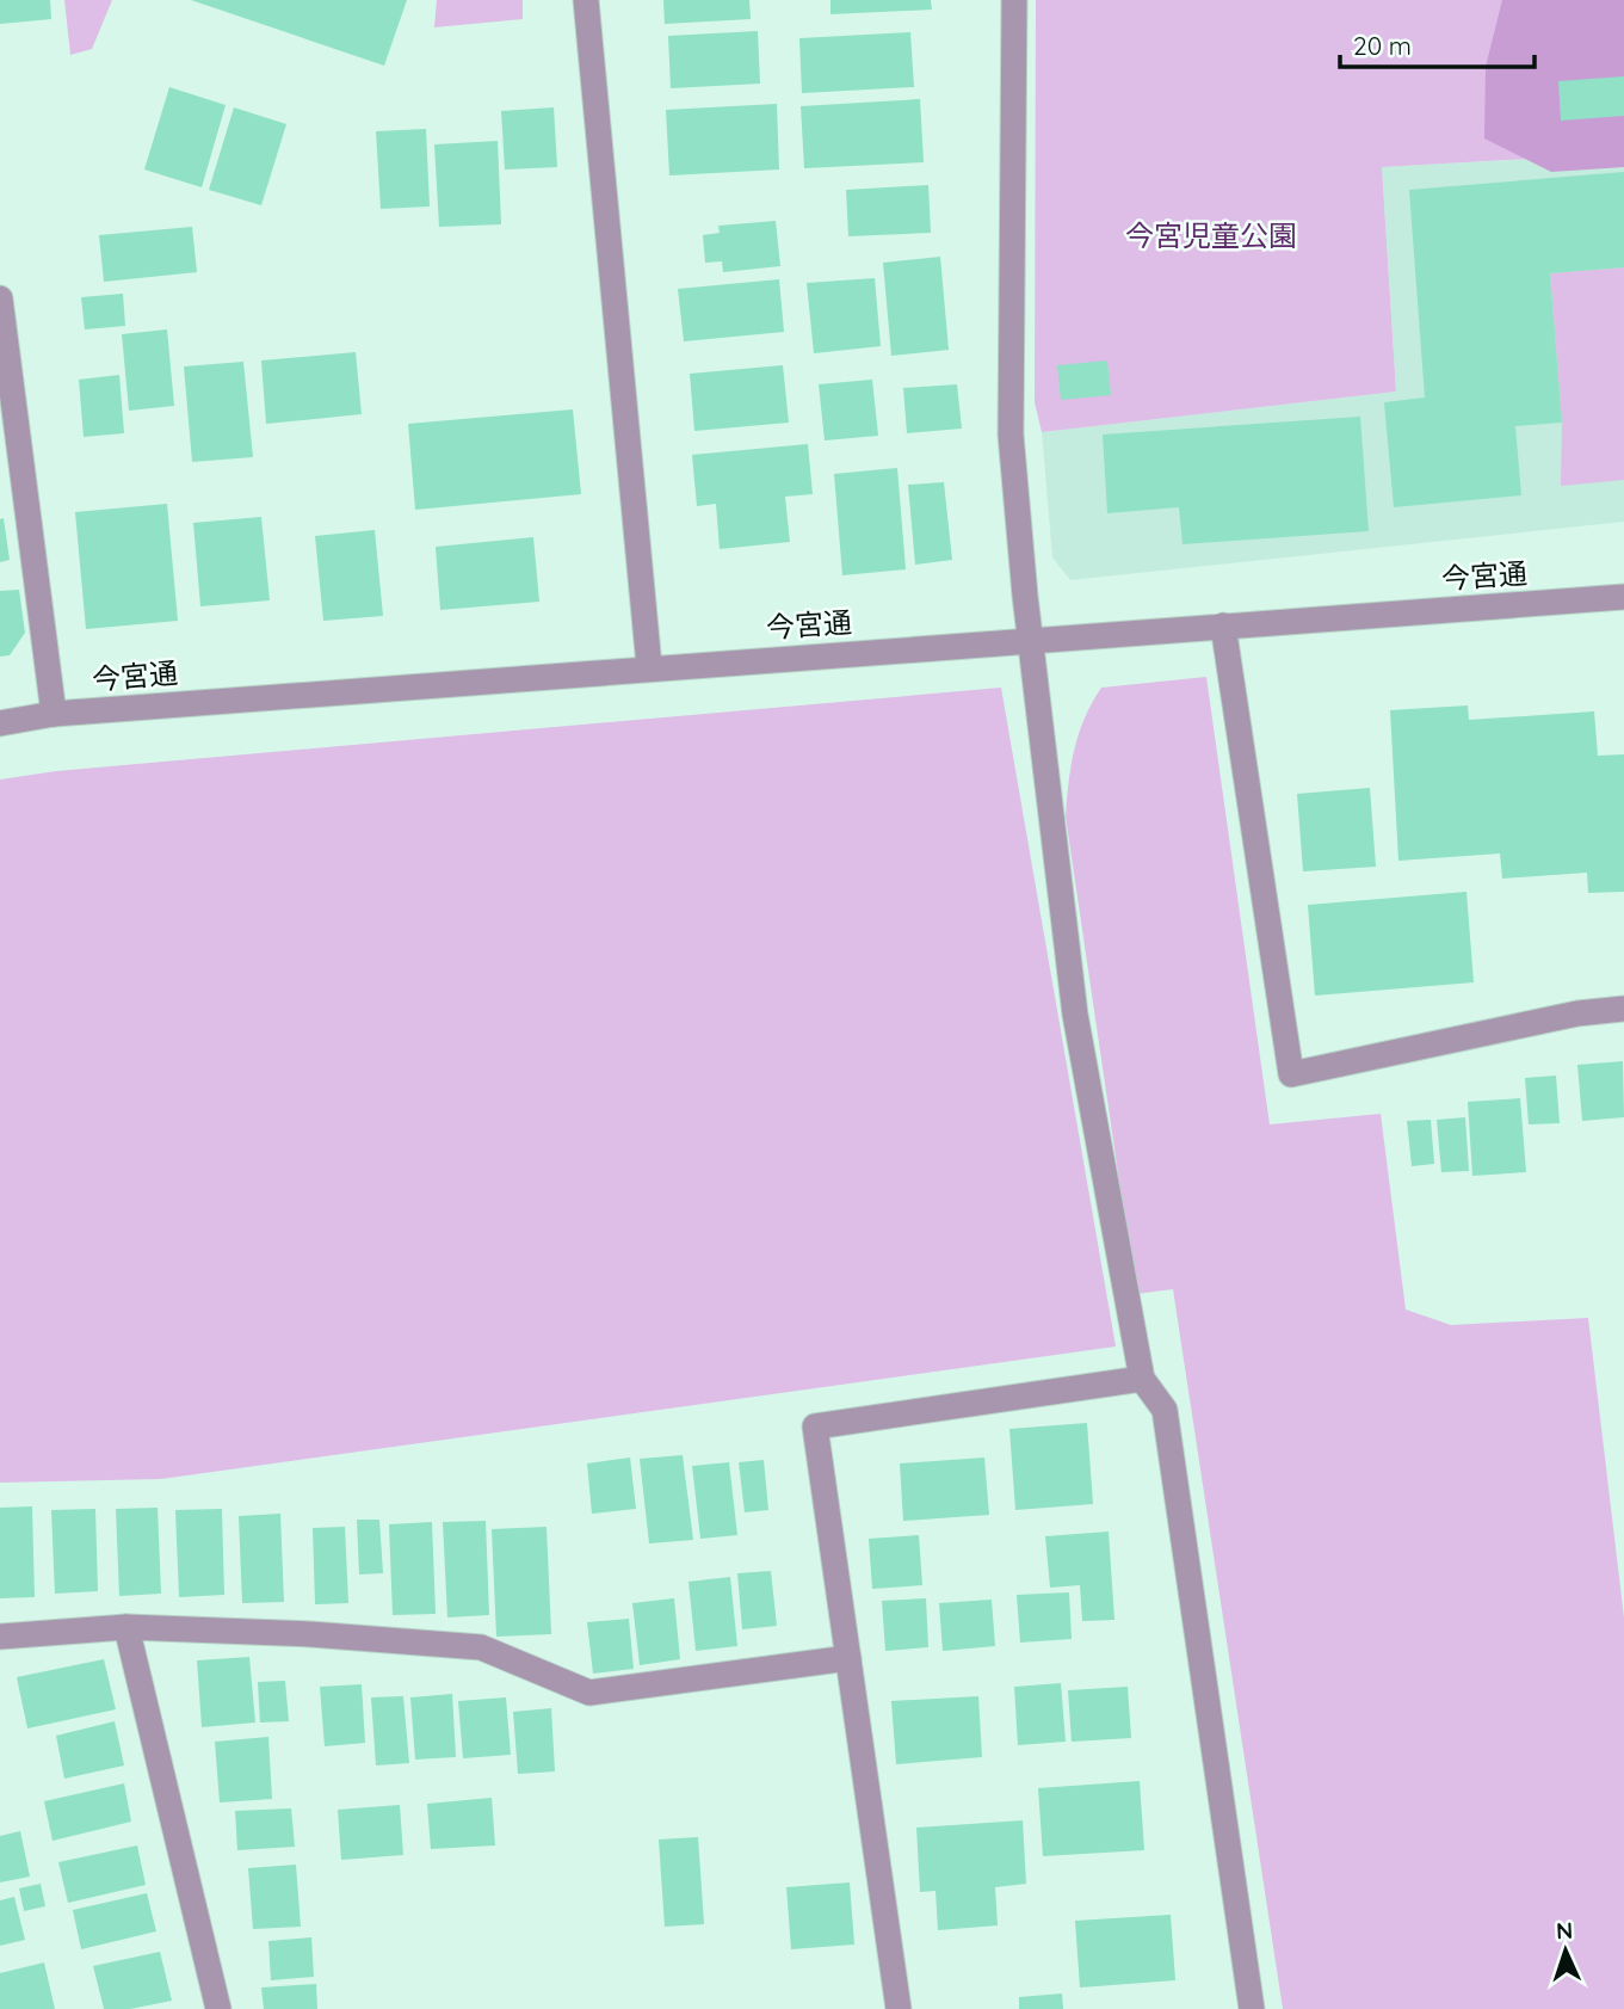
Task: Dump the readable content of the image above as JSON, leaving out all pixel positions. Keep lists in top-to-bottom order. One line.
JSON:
{"streets":{"street":["今宮通"]},"parks":["今宮児童公園"],"scale_bar":"20 m","north":"top"}
